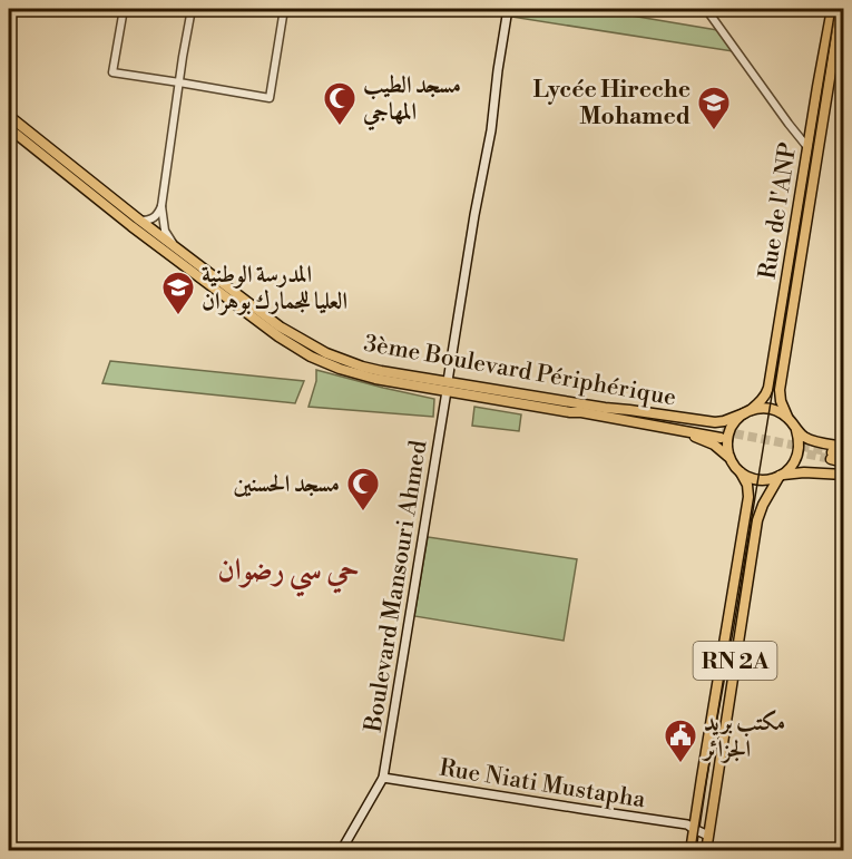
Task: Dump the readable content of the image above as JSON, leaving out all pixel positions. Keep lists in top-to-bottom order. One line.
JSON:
{"streets":{"main road":["Rue de l'ANP","3ème Boulevard Périphérique","Boulevard Mansouri Ahmed","RN 2A","Rue Niati Mustapha"]},"crossings":[["Rue de l'ANP","3ème Boulevard Périphérique"],["Rue de l'ANP","RN 2A"],["3ème Boulevard Périphérique","Boulevard Mansouri Ahmed"],["3ème Boulevard Périphérique","RN 2A"],["Boulevard Mansouri Ahmed","Rue Niati Mustapha"],["RN 2A","Rue Niati Mustapha"]],"districts":["حي سي رضوان"],"places":{"mosque":["مسجد الطيب المهاجي","مسجد الحسنين"],"school or university":["Lycée Hireche Mohamed","المدرسة الوطنية العليا للجمارك بوهران"],"public building":["مكتب بريد الجزائر"]}}
